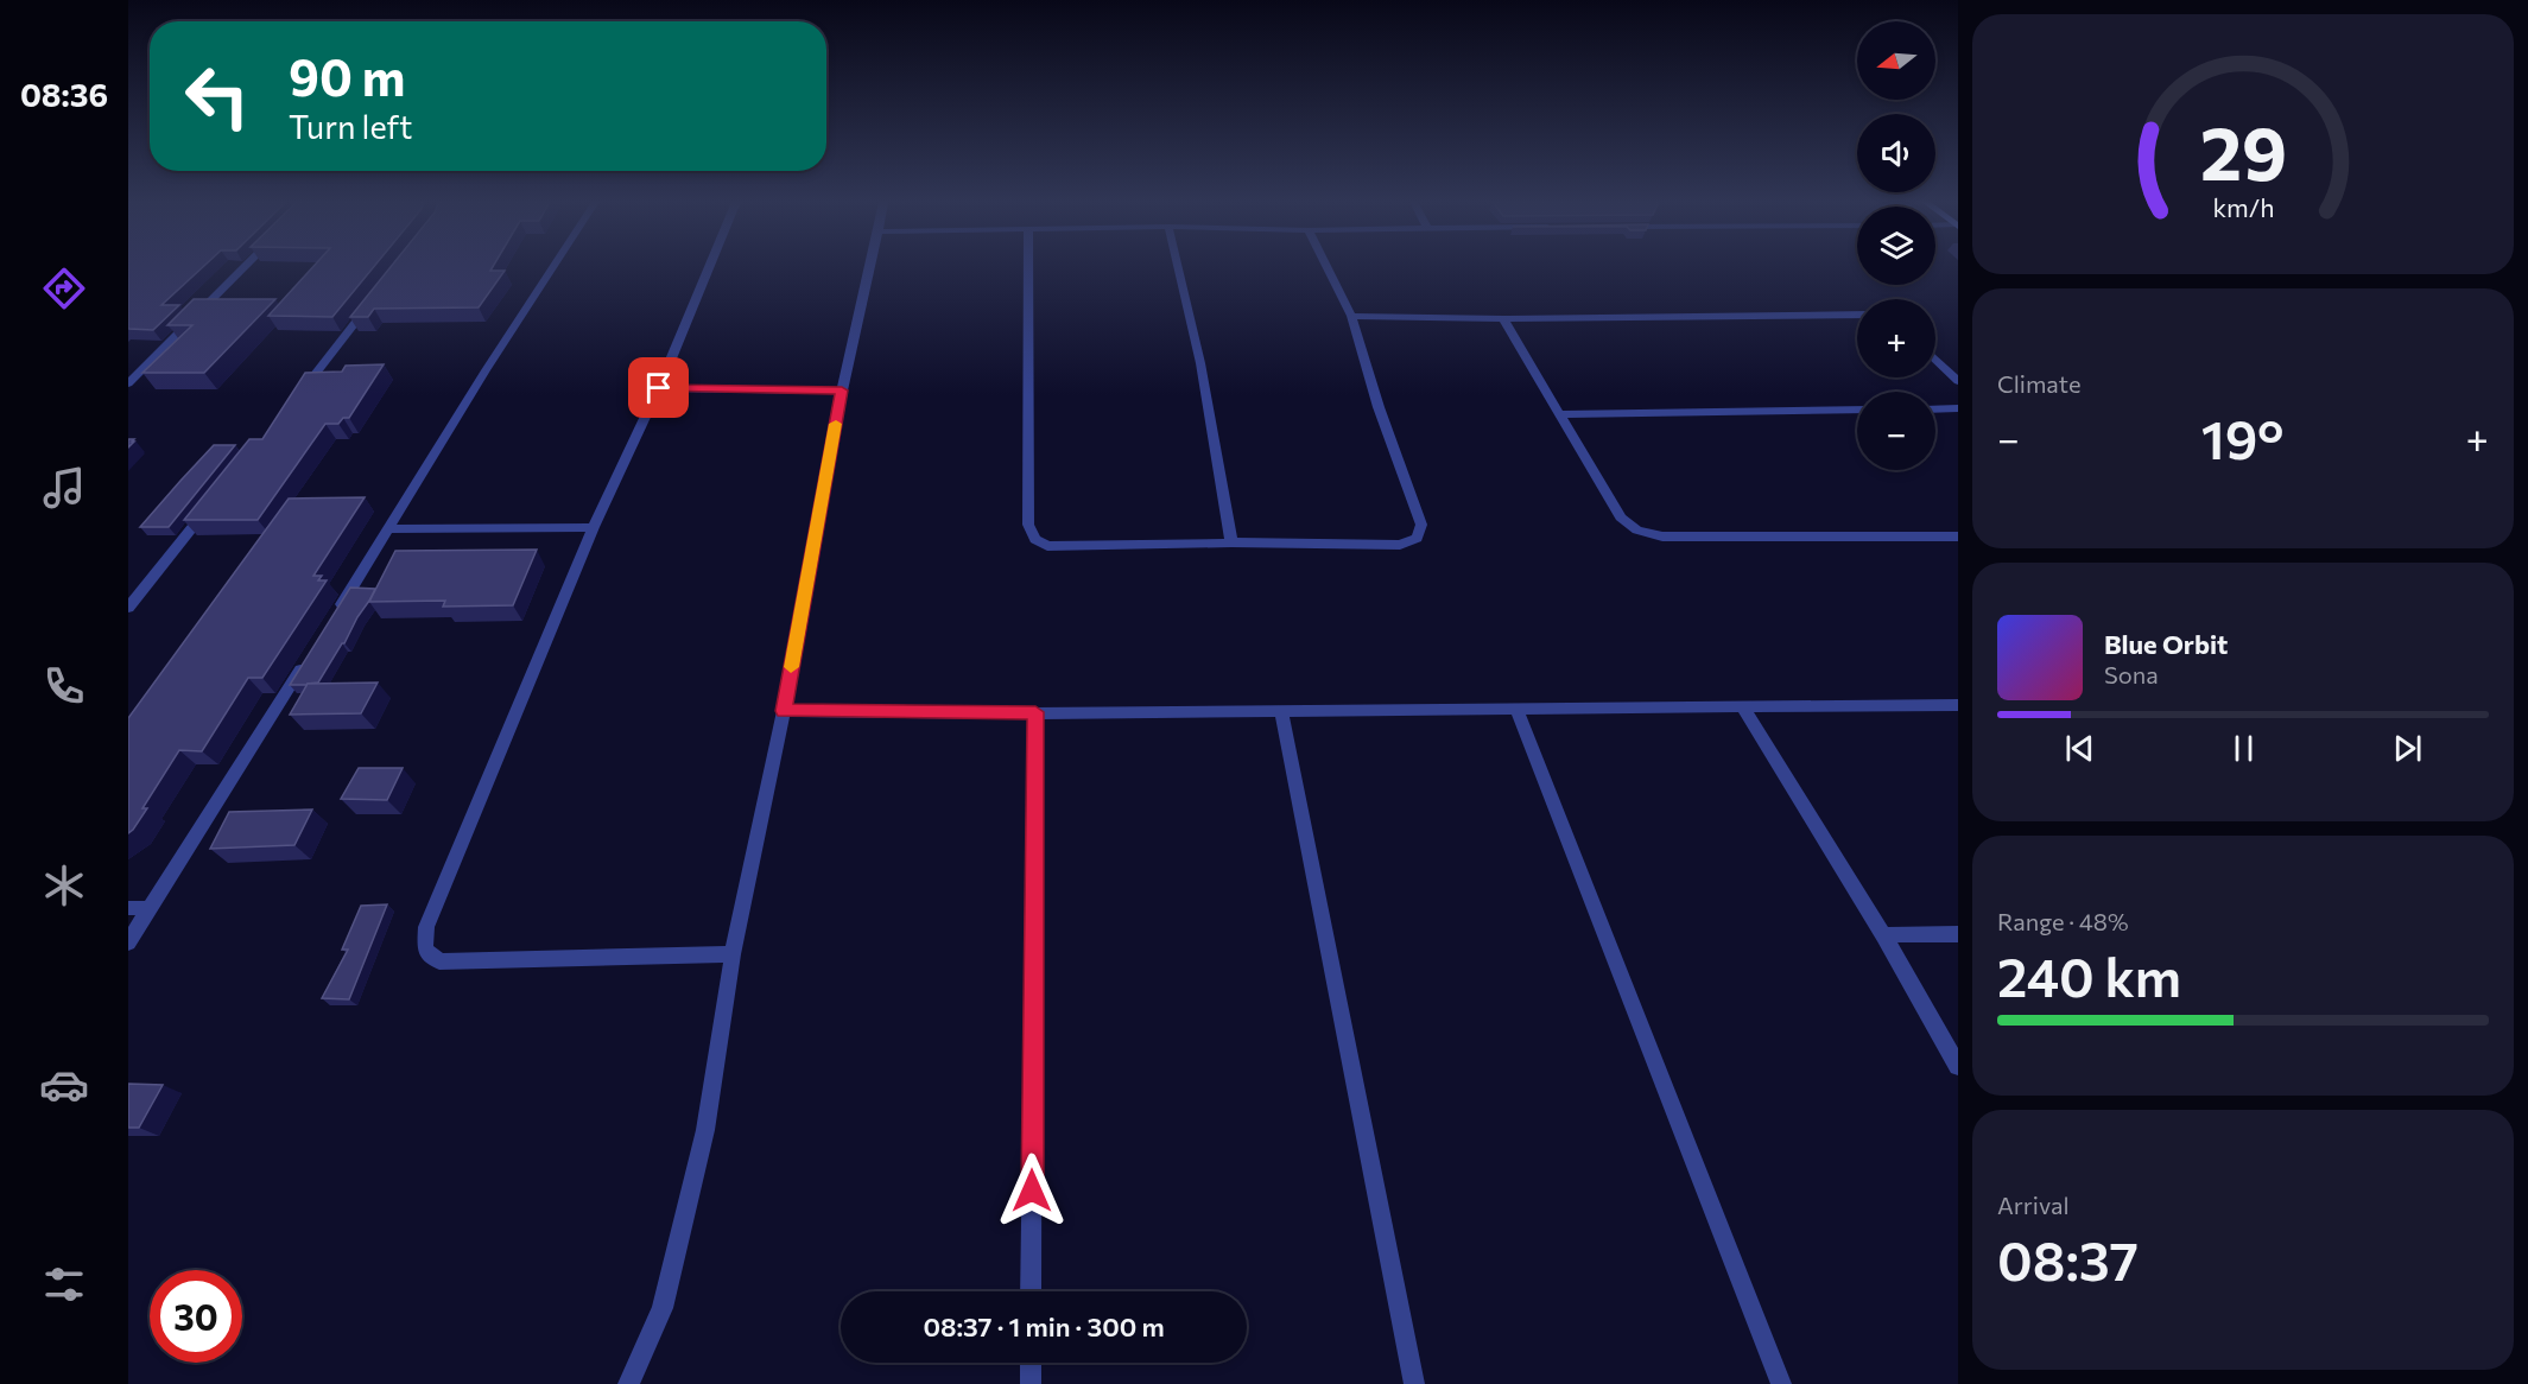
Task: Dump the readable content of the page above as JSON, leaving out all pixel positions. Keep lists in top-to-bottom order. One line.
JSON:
{"north":"left","page":{"tabs":"08:36","map_buttons":["+","−"],"turn":["90 m","Turn left"],"tile":["Climate",["Range · 48%","240 km"],["Arrival","08:37"]],"heat":["−","19°","+"],"song":["Blue Orbit","Sona"],"limit":"30","trip":"08:37 · 1 min · 300 m","gauge":["29","km/h"]}}
